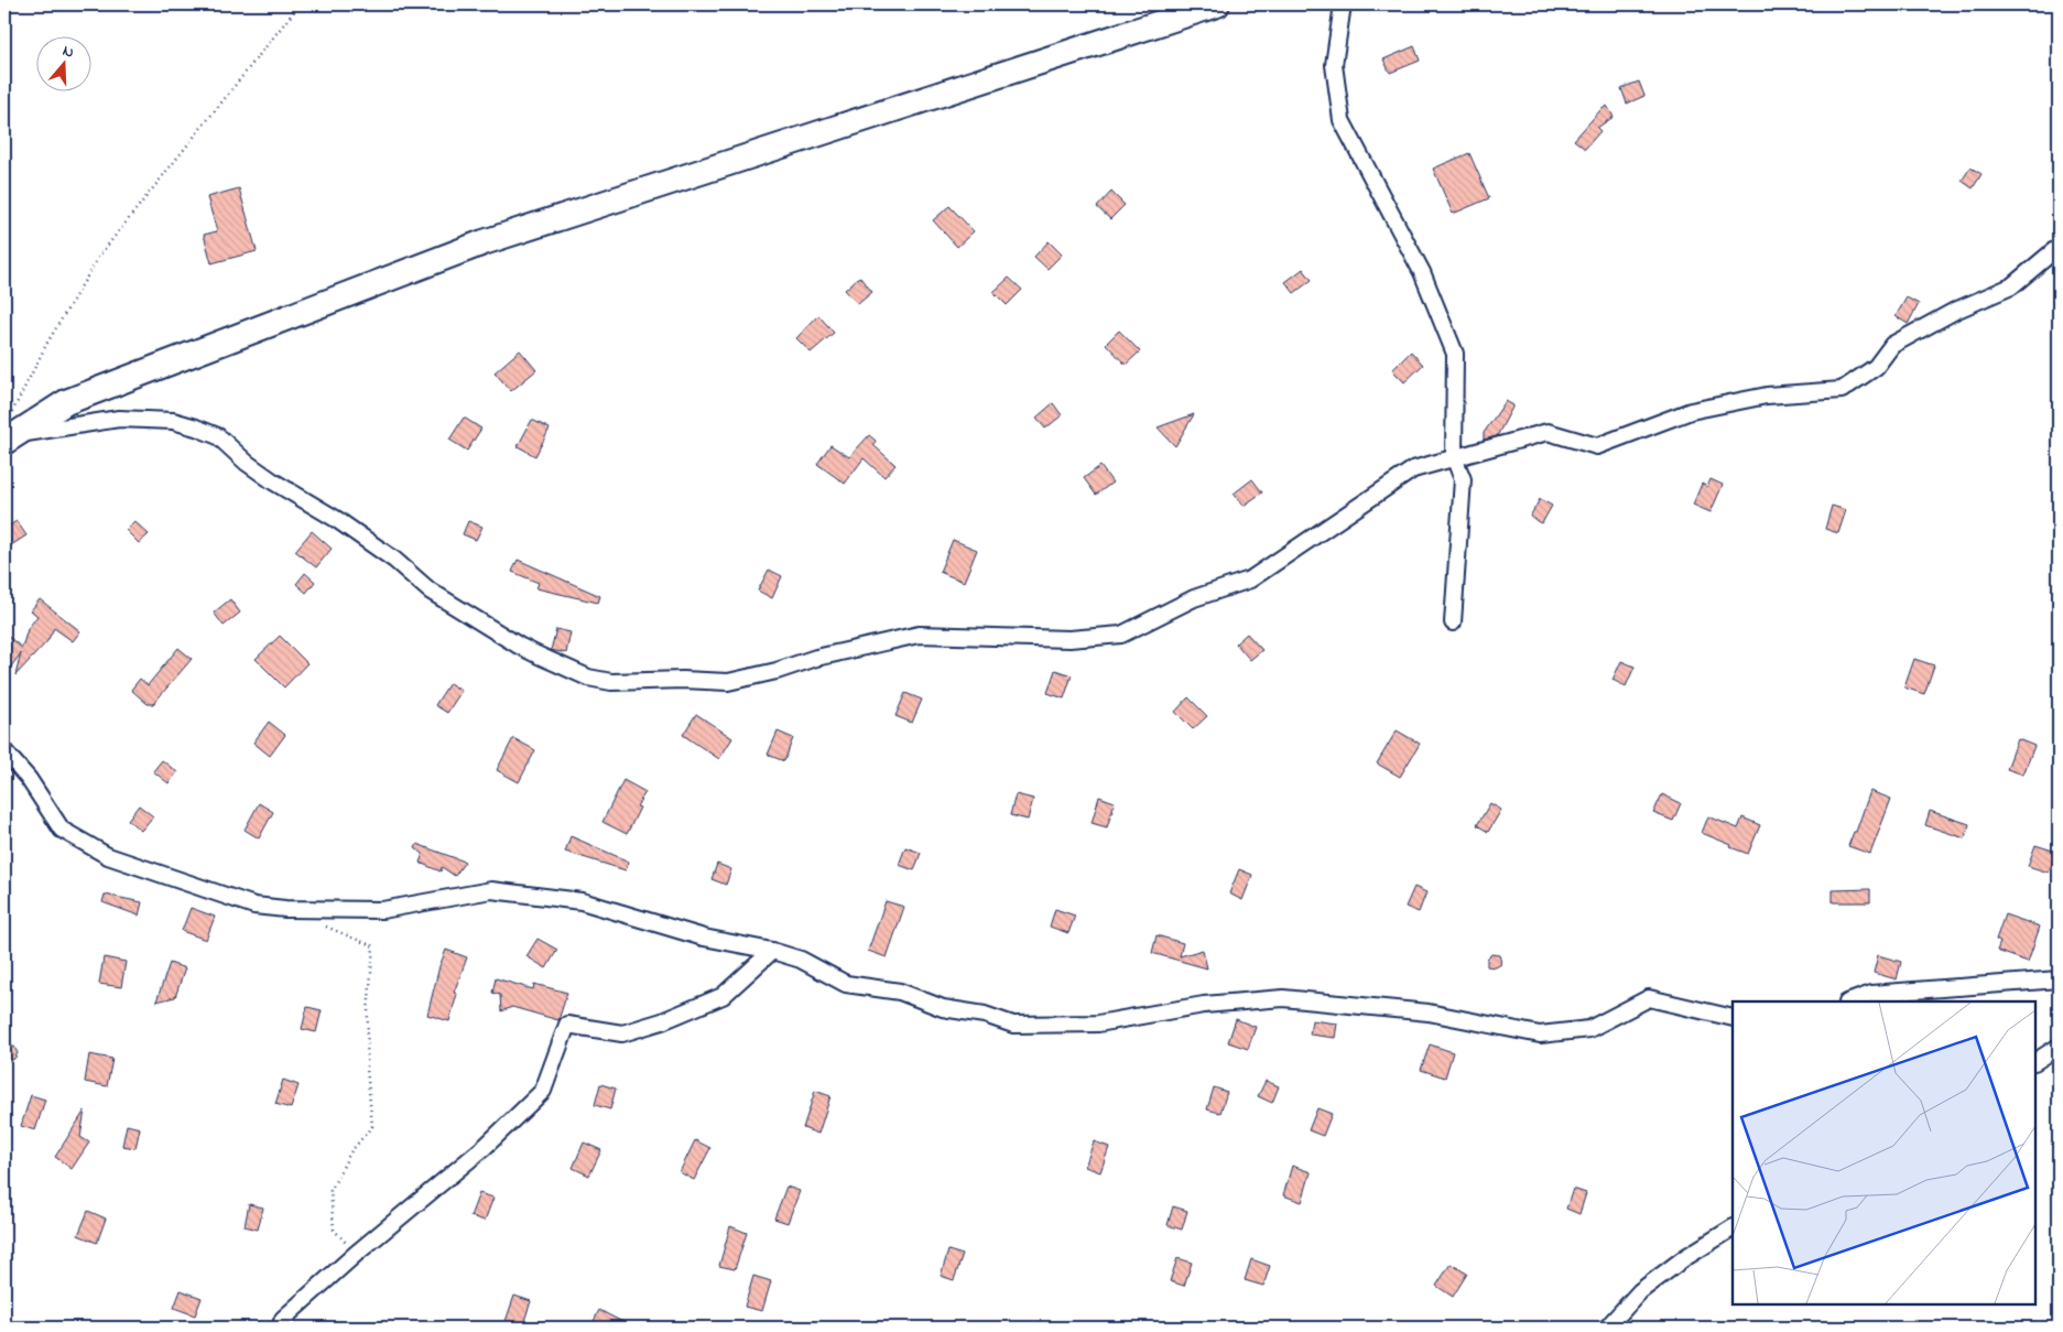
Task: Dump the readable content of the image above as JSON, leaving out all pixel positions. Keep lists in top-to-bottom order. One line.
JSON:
{"north":"top"}
